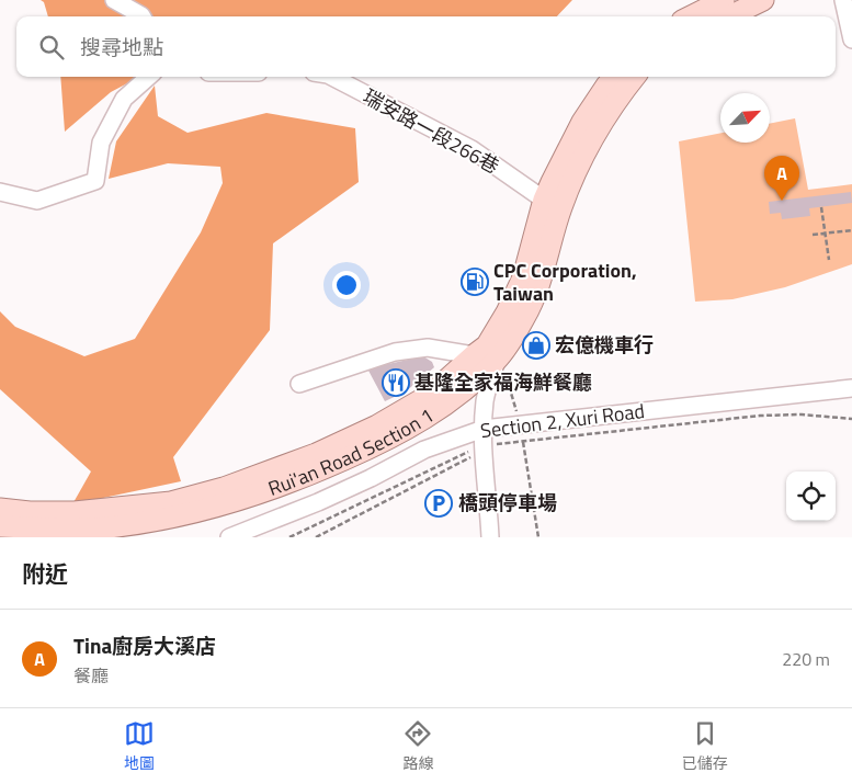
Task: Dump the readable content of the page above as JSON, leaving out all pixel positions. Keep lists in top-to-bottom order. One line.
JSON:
{"streets":{"main road":["Rui'an Road Section 1"],"street":["瑞安路一段266巷","Section 2, Xuri Road"]},"crossings":[["瑞安路一段266巷","Rui'an Road Section 1"]],"places":{"fuel station":["CPC Corporation, Taiwan"],"shop":["宏億機車行"],"restaurant":["基隆全家福海鮮餐廳"],"parking":["橋頭停車場"]},"north":"top right","page":{"search":"搜尋地點","pins":"A","heading":"附近","list":[{"mark":"A","name":"Tina廚房大溪店","note":"餐廳","value":"220 m"}],"nav":["地圖","路線","已儲存"]}}
